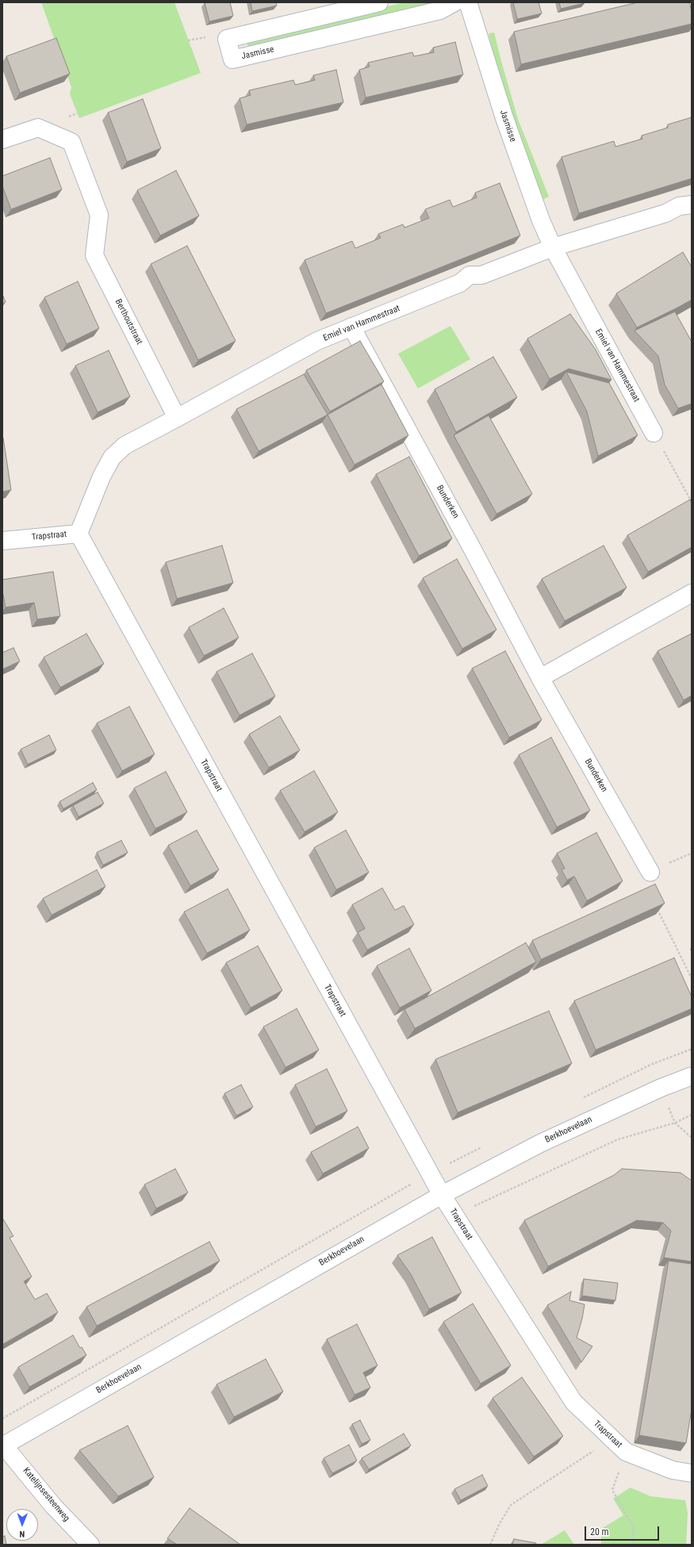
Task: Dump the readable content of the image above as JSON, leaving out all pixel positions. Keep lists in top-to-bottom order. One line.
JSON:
{"streets":{"street":["Jasmisse","Berthoutstraat","Emiel van Hammestraat","Bunderken","Trapstraat","Berkhoevelaan","Katelijnsesteenweg"]},"crossings":[["Jasmisse","Emiel van Hammestraat"],["Berthoutstraat","Emiel van Hammestraat"],["Emiel van Hammestraat","Bunderken"],["Trapstraat","Berkhoevelaan"],["Berkhoevelaan","Katelijnsesteenweg"]],"scale_bar":"20 m","north":"bottom"}
